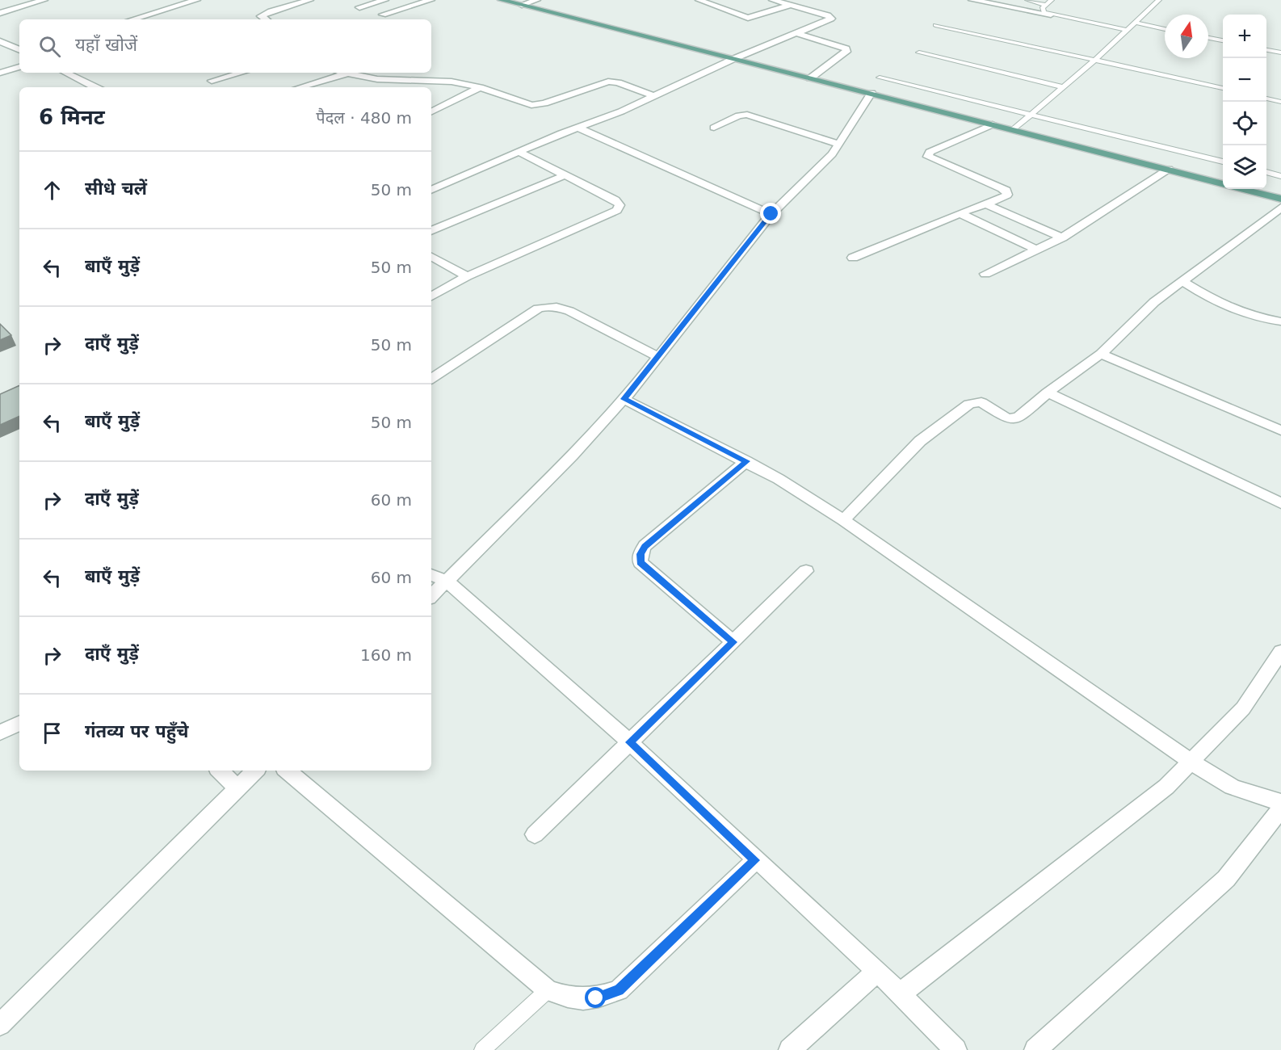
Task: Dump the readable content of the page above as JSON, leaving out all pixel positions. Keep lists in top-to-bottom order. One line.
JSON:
{"north":"top","page":{"map_buttons":["+","−"],"search":"यहाँ खोजें","heading":["6 मिनट","पैदल · 480 m"],"list":[["सीधे चलें","50 m"],["बाएँ मुड़ें","50 m"],["दाएँ मुड़ें","50 m"],["बाएँ मुड़ें","50 m"],["दाएँ मुड़ें","60 m"],["बाएँ मुड़ें","60 m"],["दाएँ मुड़ें","160 m"],"गंतव्य पर पहुँचे"]}}
